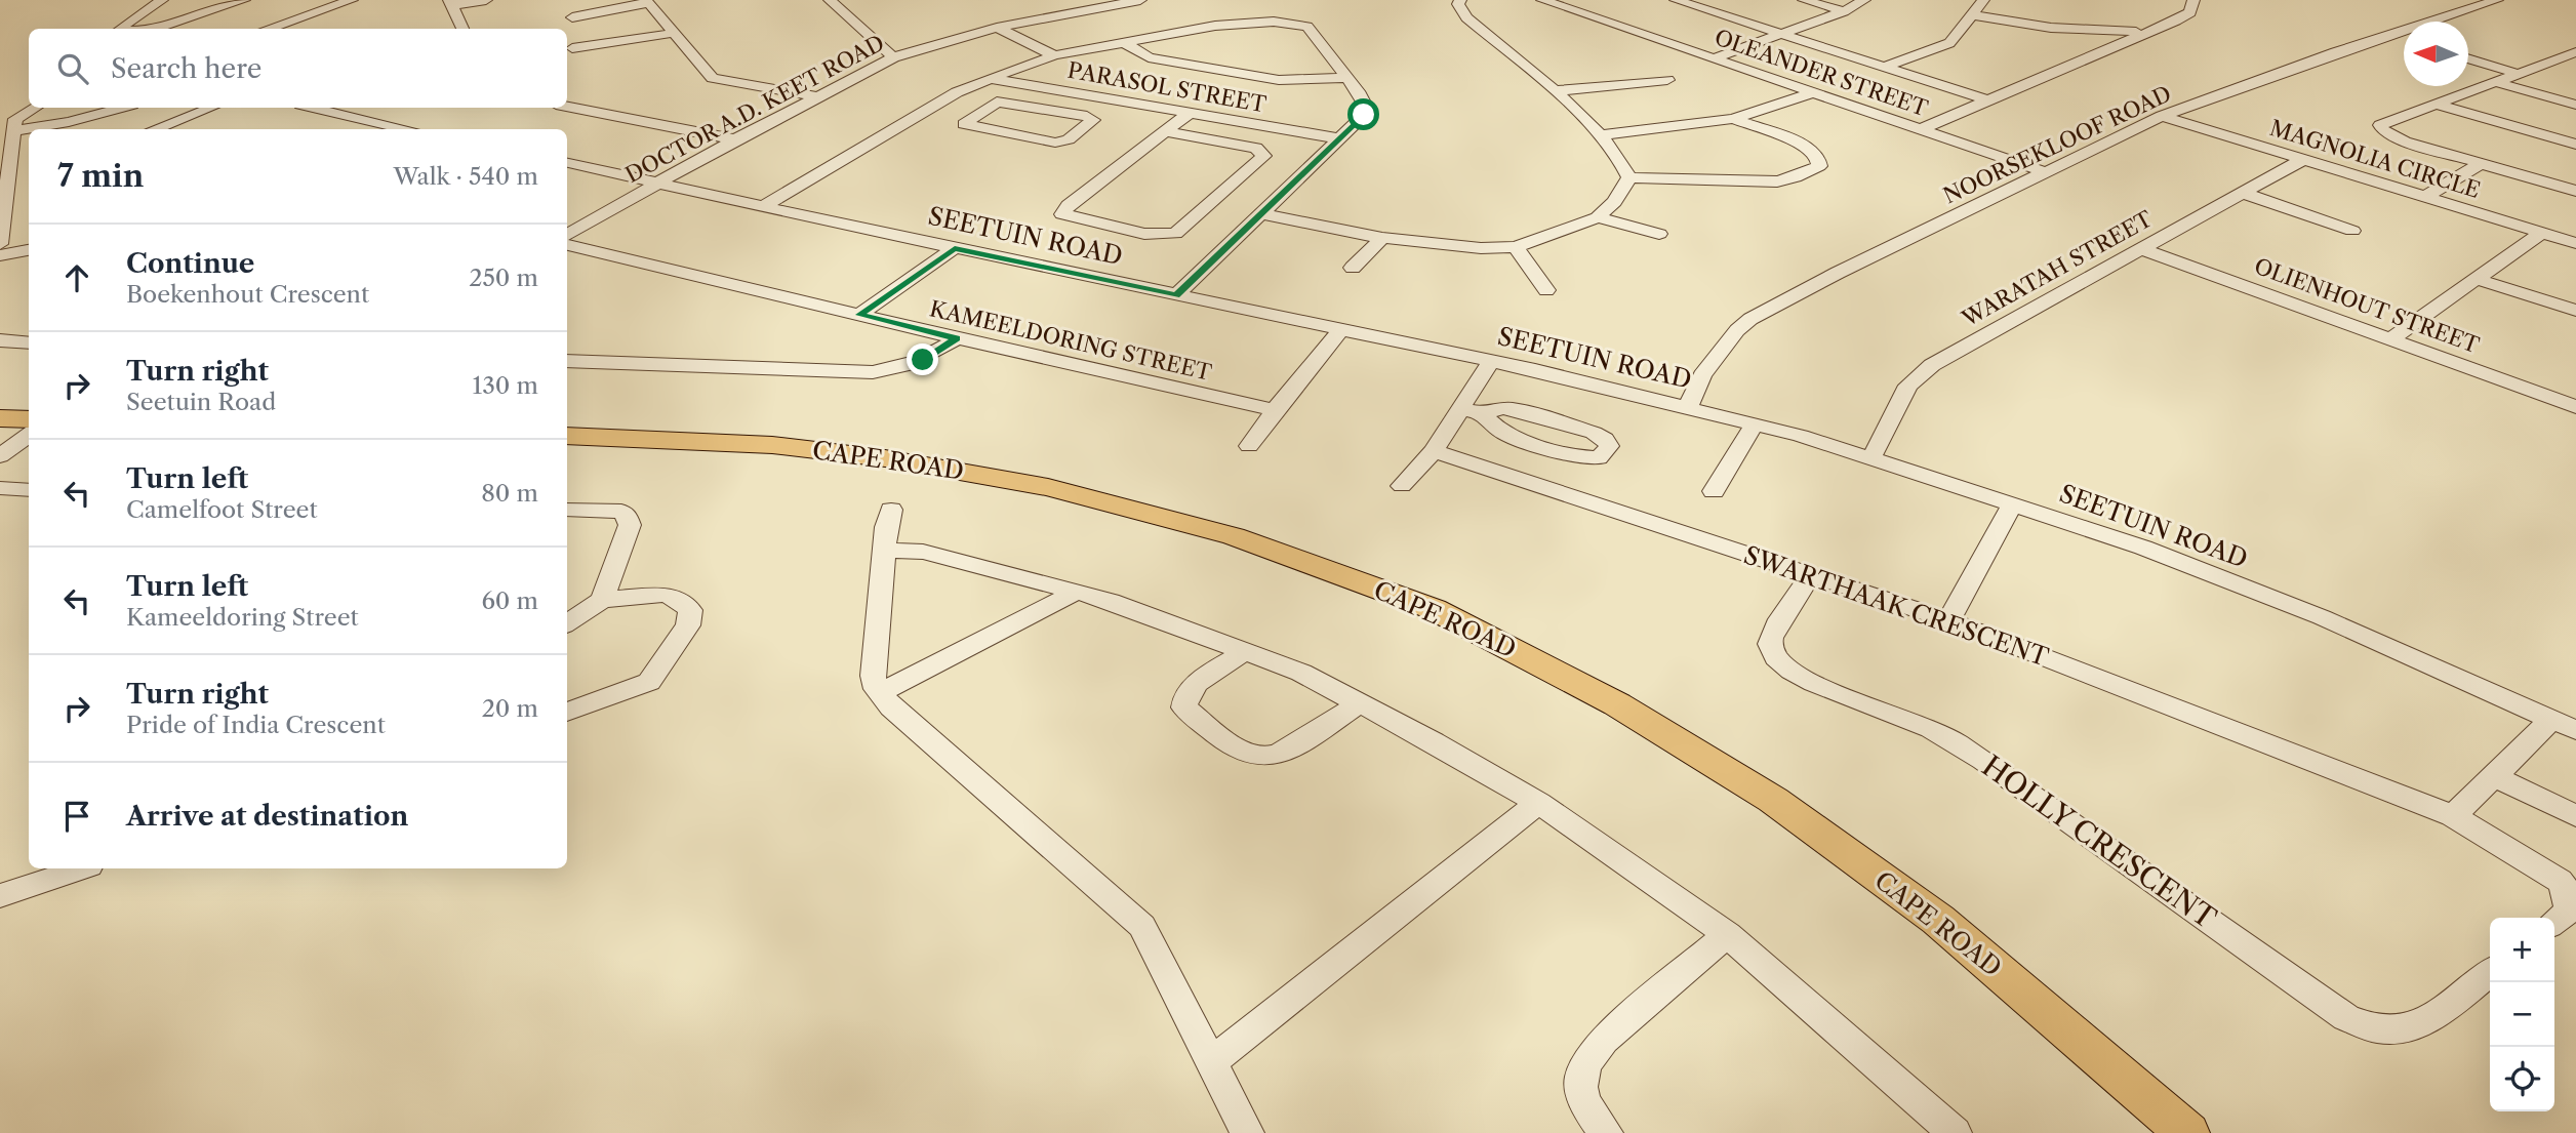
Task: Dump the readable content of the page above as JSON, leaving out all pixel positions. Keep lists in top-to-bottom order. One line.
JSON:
{"streets":{"main road":["CAPE ROAD"],"street":["OLEANDER STREET","PARASOL STREET","DOCTOR A.D. KEET ROAD","NOORSEKLOOF ROAD","MAGNOLIA CIRCLE","SEETUIN ROAD","WARATAH STREET","OLIENHOUT STREET","KAMEELDORING STREET","SWARTHAAK CRESCENT","HOLLY CRESCENT"]},"crossings":[["OLEANDER STREET","NOORSEKLOOF ROAD"],["DOCTOR A.D. KEET ROAD","SEETUIN ROAD"],["NOORSEKLOOF ROAD","MAGNOLIA CIRCLE"],["NOORSEKLOOF ROAD","SEETUIN ROAD"],["MAGNOLIA CIRCLE","WARATAH STREET"],["SEETUIN ROAD","WARATAH STREET"],["WARATAH STREET","OLIENHOUT STREET"],["SWARTHAAK CRESCENT","HOLLY CRESCENT"]],"north":"left","page":{"search":"Search here","heading":["7 min","Walk · 540 m"],"list":[["Continue","Boekenhout Crescent","250 m"],["Turn right","Seetuin Road","130 m"],["Turn left","Camelfoot Street","80 m"],["Turn left","Kameeldoring Street","60 m"],["Turn right","Pride of India Crescent","20 m"],"Arrive at destination"],"map_buttons":["+","−"]}}
